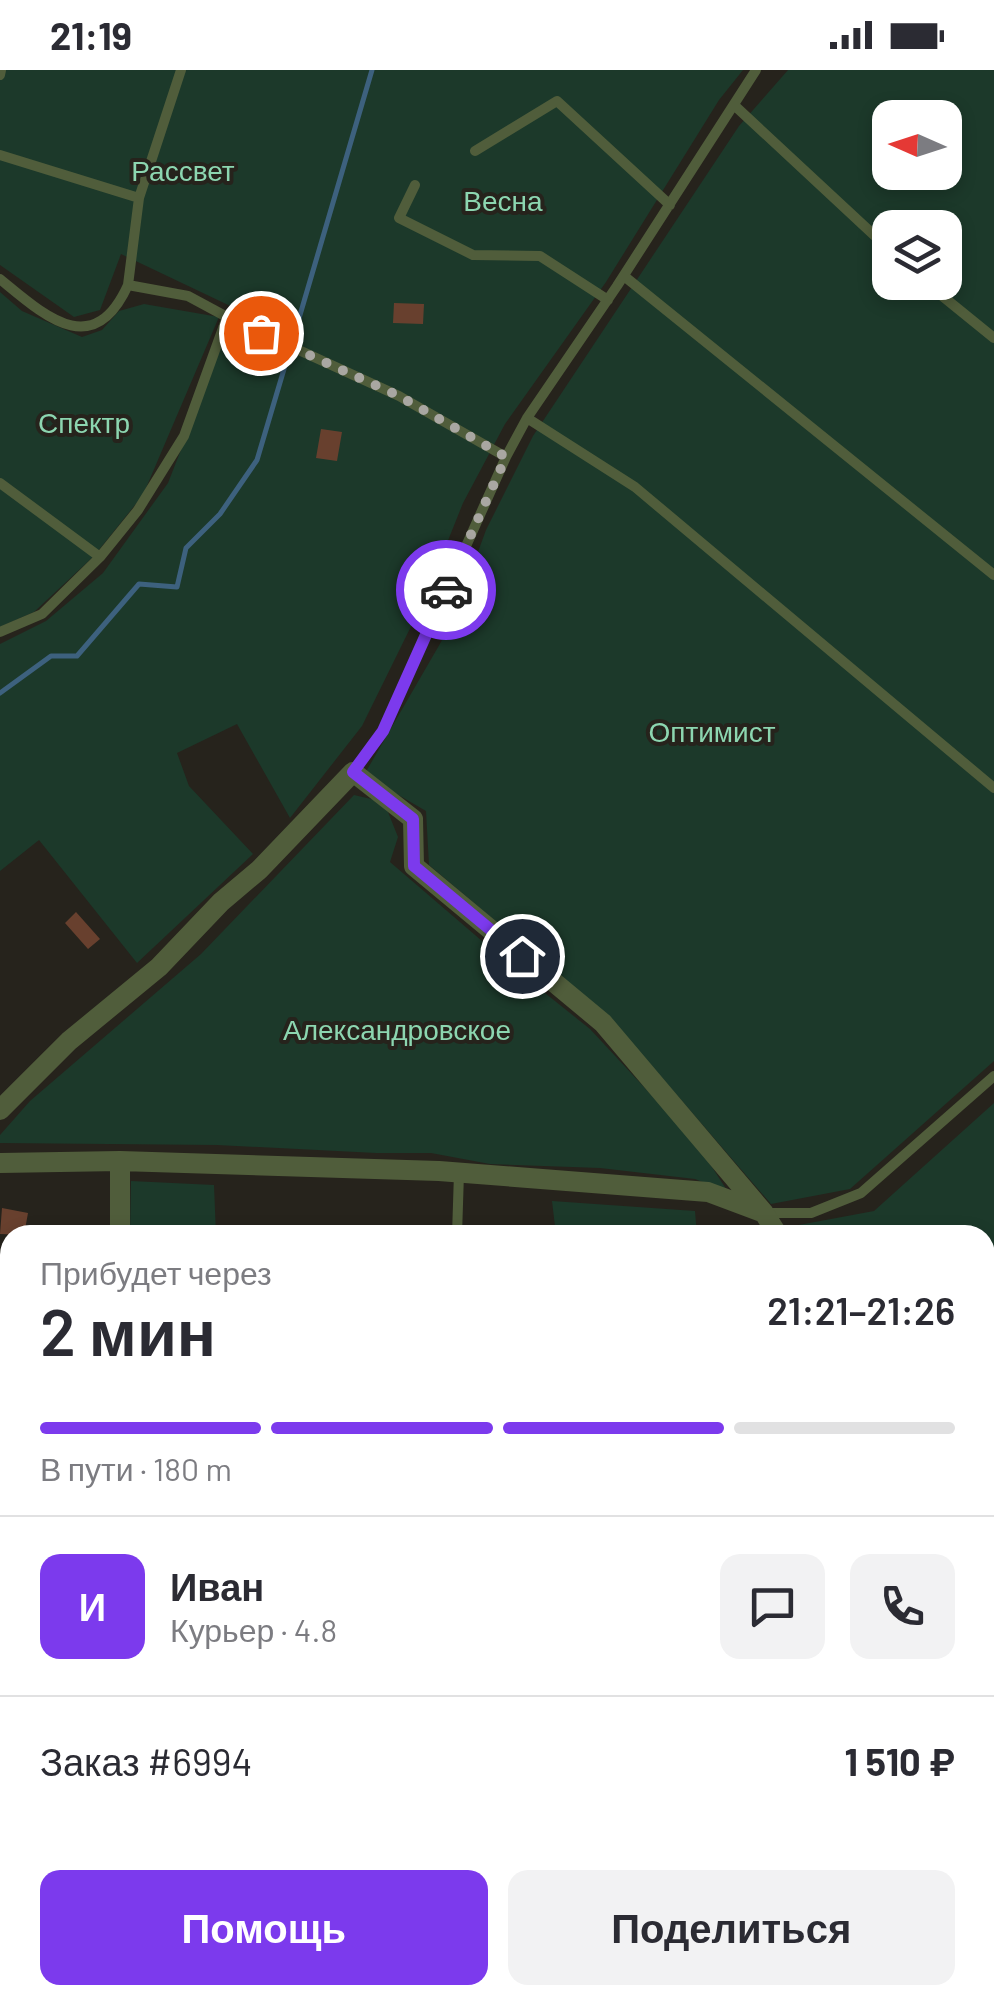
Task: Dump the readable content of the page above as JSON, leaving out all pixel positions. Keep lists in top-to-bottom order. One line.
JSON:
{"parks":["Рассвет","Весна","Спектр","Оптимист","Александровское"],"north":"left","page":{"status":"21:19","heading":["2 мин","Прибудет через","21:21–21:26"],"panel":["Иван","Курьер · 4.8","Заказ #6994","1 510 ₽"],"bar":"В пути · 180 m","round":"И","buttons":["Помощь","Поделиться"]}}
